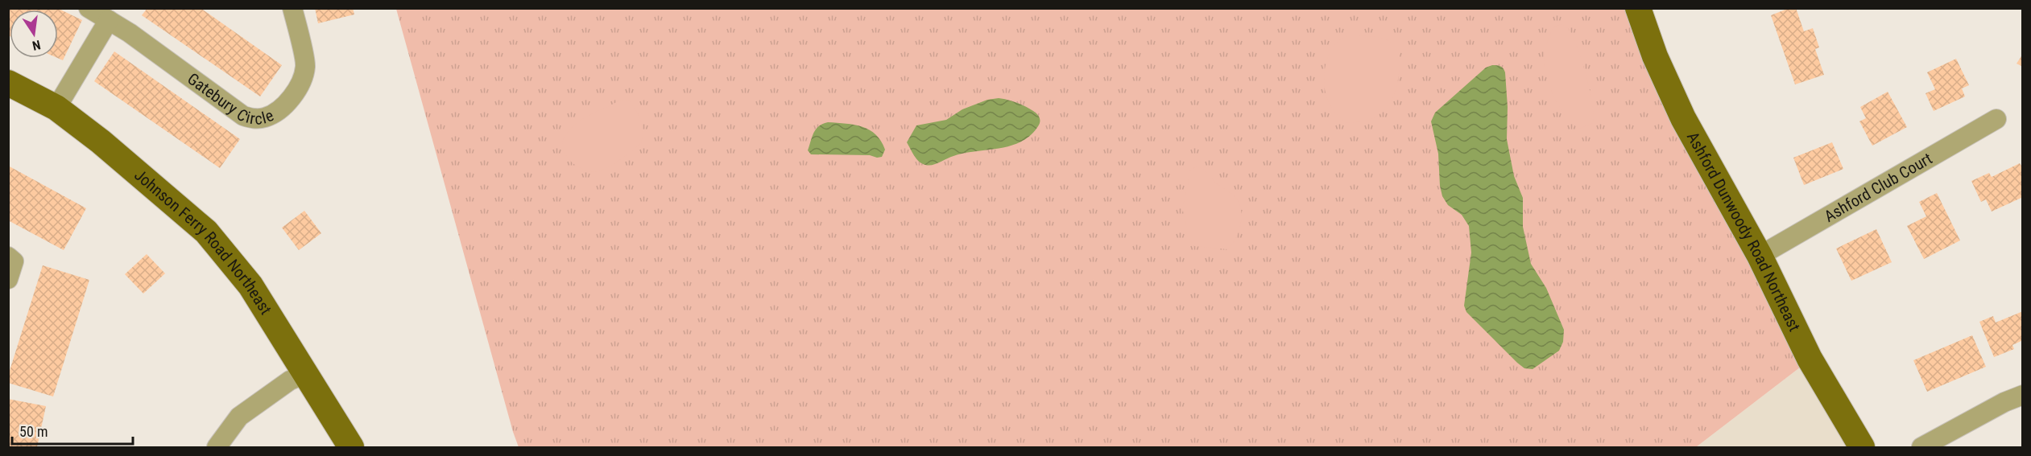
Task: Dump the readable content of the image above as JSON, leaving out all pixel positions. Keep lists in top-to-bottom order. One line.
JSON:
{"streets":{"main road":["Ashford Dunwoody Road Northeast","Johnson Ferry Road Northeast"],"street":["Gatebury Circle","Ashford Club Court"]},"crossings":[["Ashford Club Court","Ashford Dunwoody Road Northeast"]],"scale_bar":"50 m","north":"bottom"}
